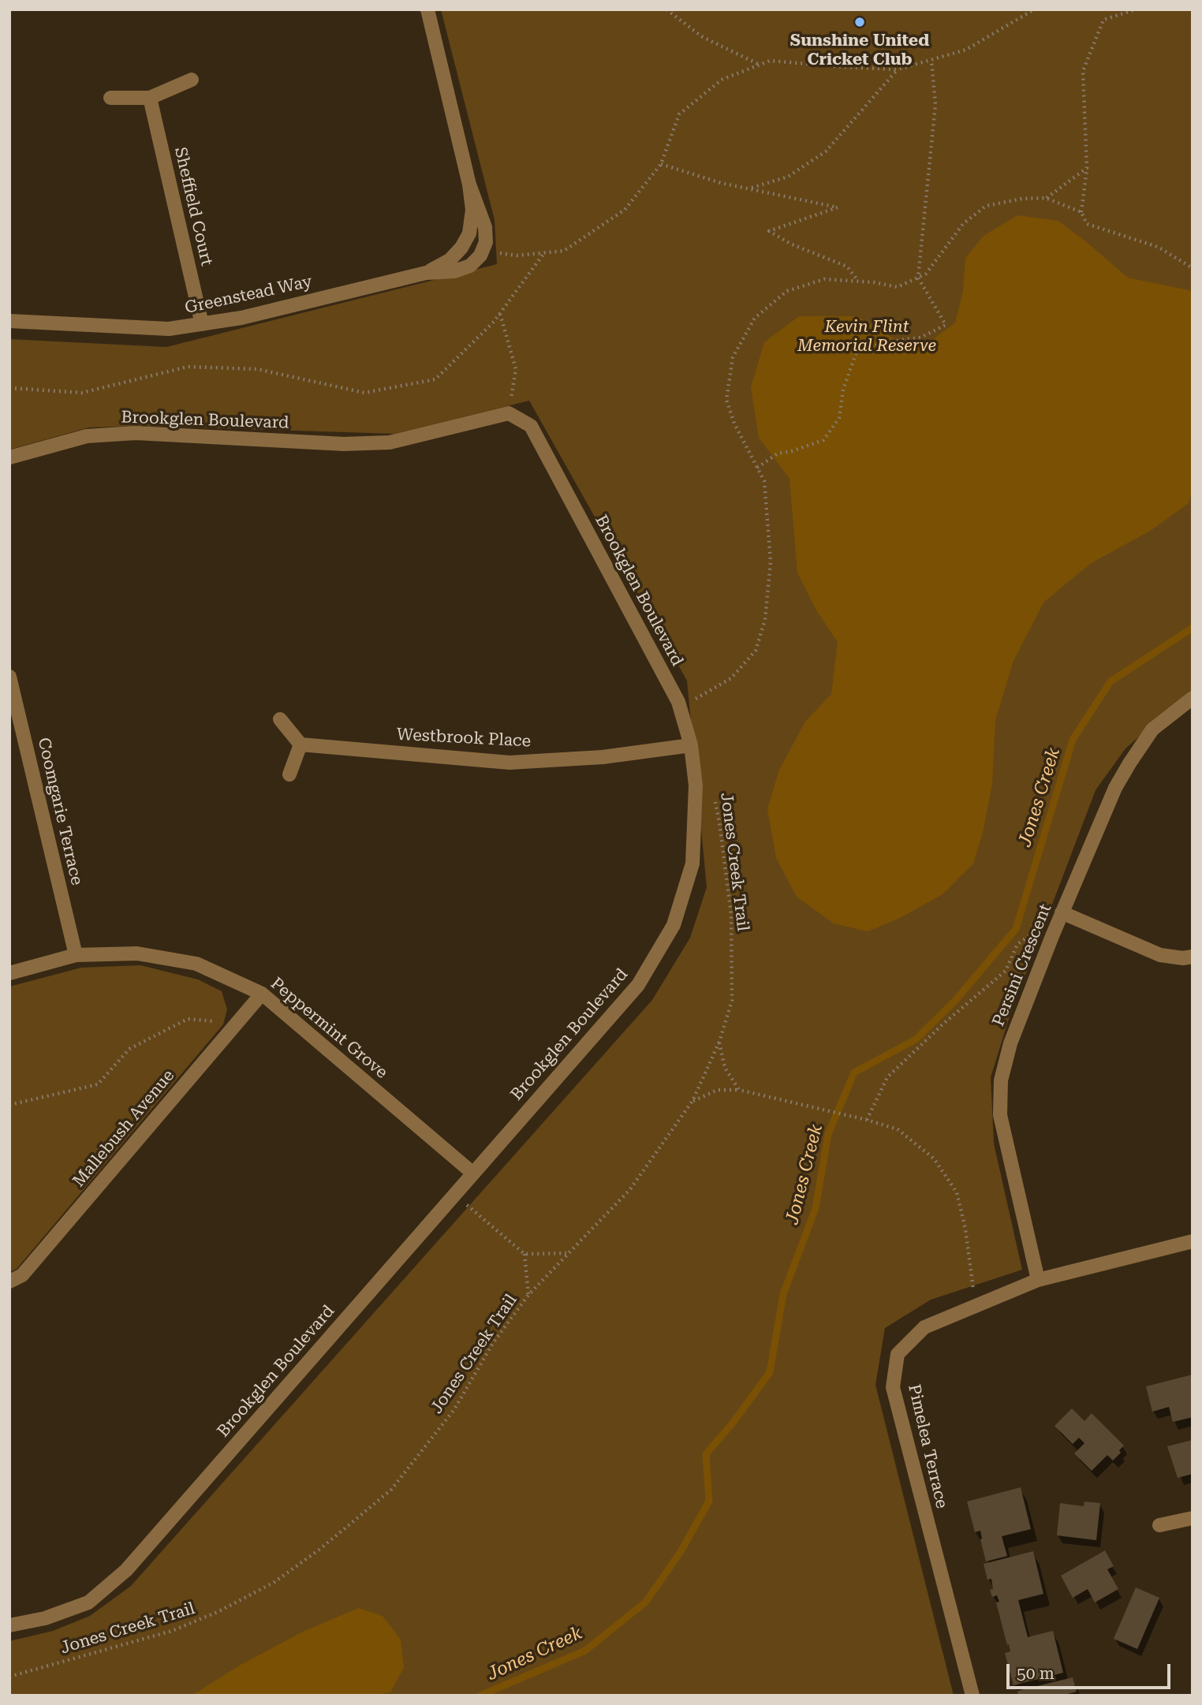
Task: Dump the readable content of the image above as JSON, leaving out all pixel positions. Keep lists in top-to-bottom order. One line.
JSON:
{"streets":{"street":["Sheffield Court","Greenstead Way","Brookglen Boulevard","Westbrook Place","Coomgarie Terrace","Persini Crescent","Peppermint Grove","Mallebush Avenue","Pimelea Terrace"],"path":["Jones Creek Trail"]},"crossings":[["Sheffield Court","Greenstead Way"],["Brookglen Boulevard","Westbrook Place"],["Brookglen Boulevard","Peppermint Grove"],["Coomgarie Terrace","Peppermint Grove"],["Persini Crescent","Pimelea Terrace"],["Peppermint Grove","Mallebush Avenue"]],"water":["Jones Creek"],"parks":["Kevin Flint Memorial Reserve"],"places":["Sunshine United Cricket Club"],"scale_bar":"50 m"}
